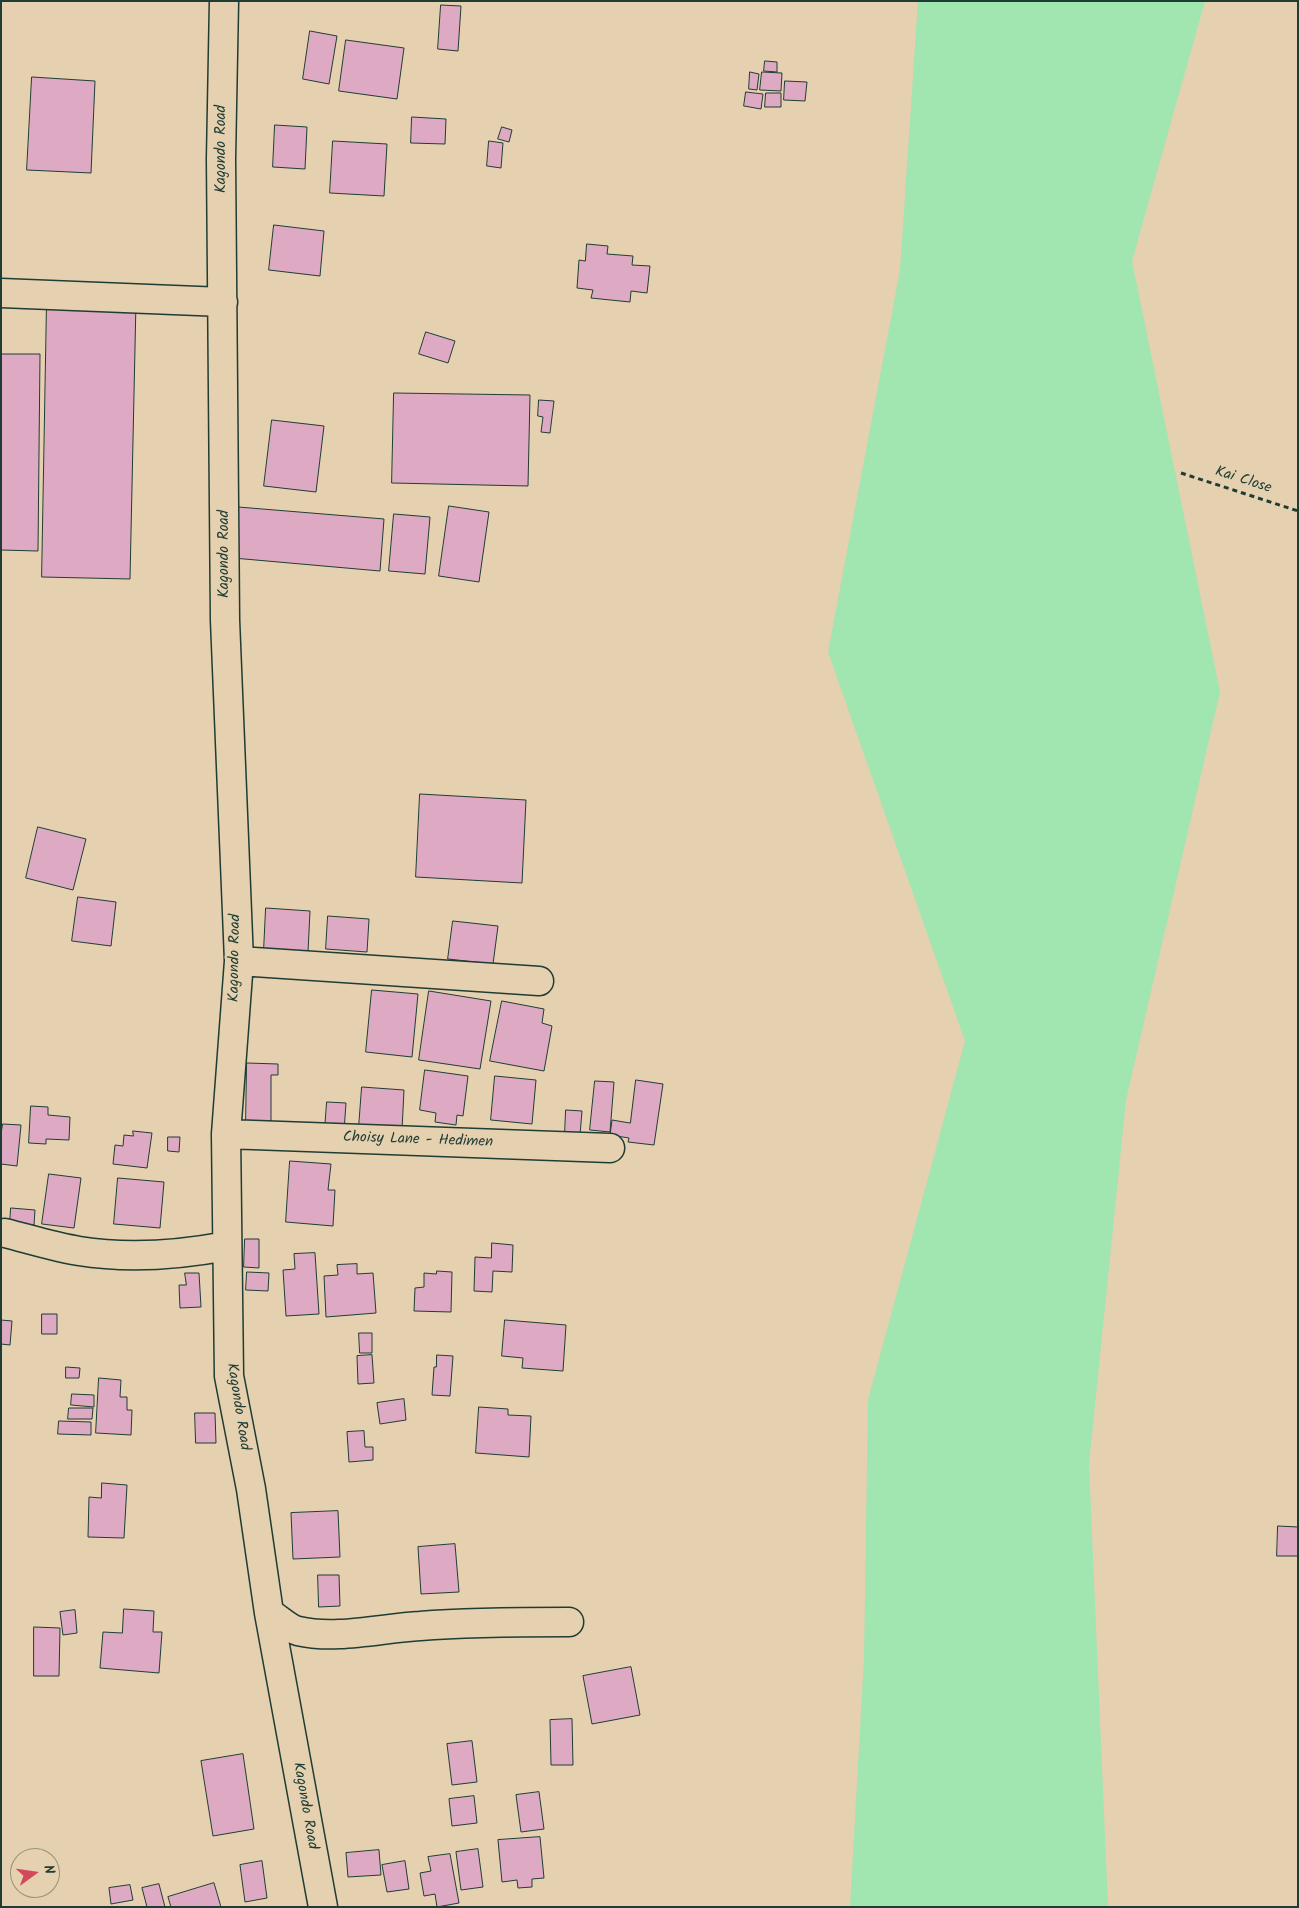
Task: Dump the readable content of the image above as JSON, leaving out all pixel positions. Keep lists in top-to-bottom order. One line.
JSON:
{"streets":{"street":["Kagondo Road","Choisy Lane - Hedimen"],"path":["Kai Close"]},"crossings":[["Kagondo Road","Choisy Lane - Hedimen"]],"north":"right"}
